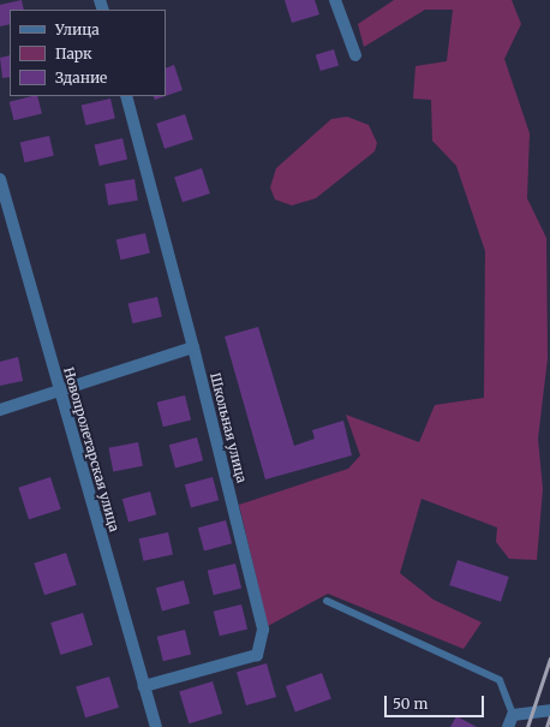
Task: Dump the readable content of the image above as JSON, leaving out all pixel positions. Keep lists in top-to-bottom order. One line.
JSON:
{"streets":{"street":["Школьная улица","Новопролетарская улица"]},"crossings":[["Школьная улица","Новопролетарская улица"]],"legend":["Улица","Парк","Здание"],"scale_bar":"50 m"}
